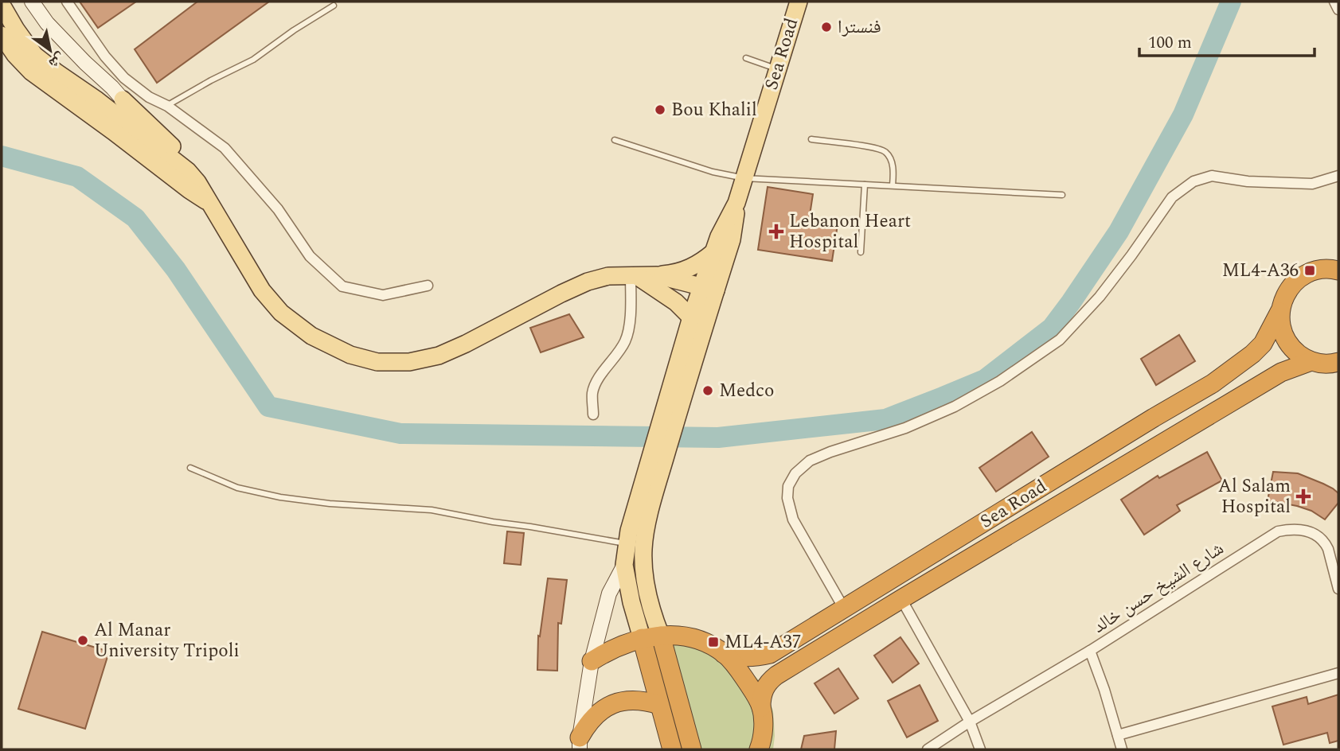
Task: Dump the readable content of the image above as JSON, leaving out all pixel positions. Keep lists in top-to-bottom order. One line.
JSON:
{"streets":{"highway":["Sea Road"],"street":["شارع الشيخ حسن خالد"]},"places":{"other":["فنسترا","Bou Khalil","Medco","Al Manar University Tripoli"],"health":["Lebanon Heart Hospital","Al Salam Hospital"],"transit":["ML4-A36","ML4-A37"]},"scale_bar":"100 m","north":"bottom right"}
